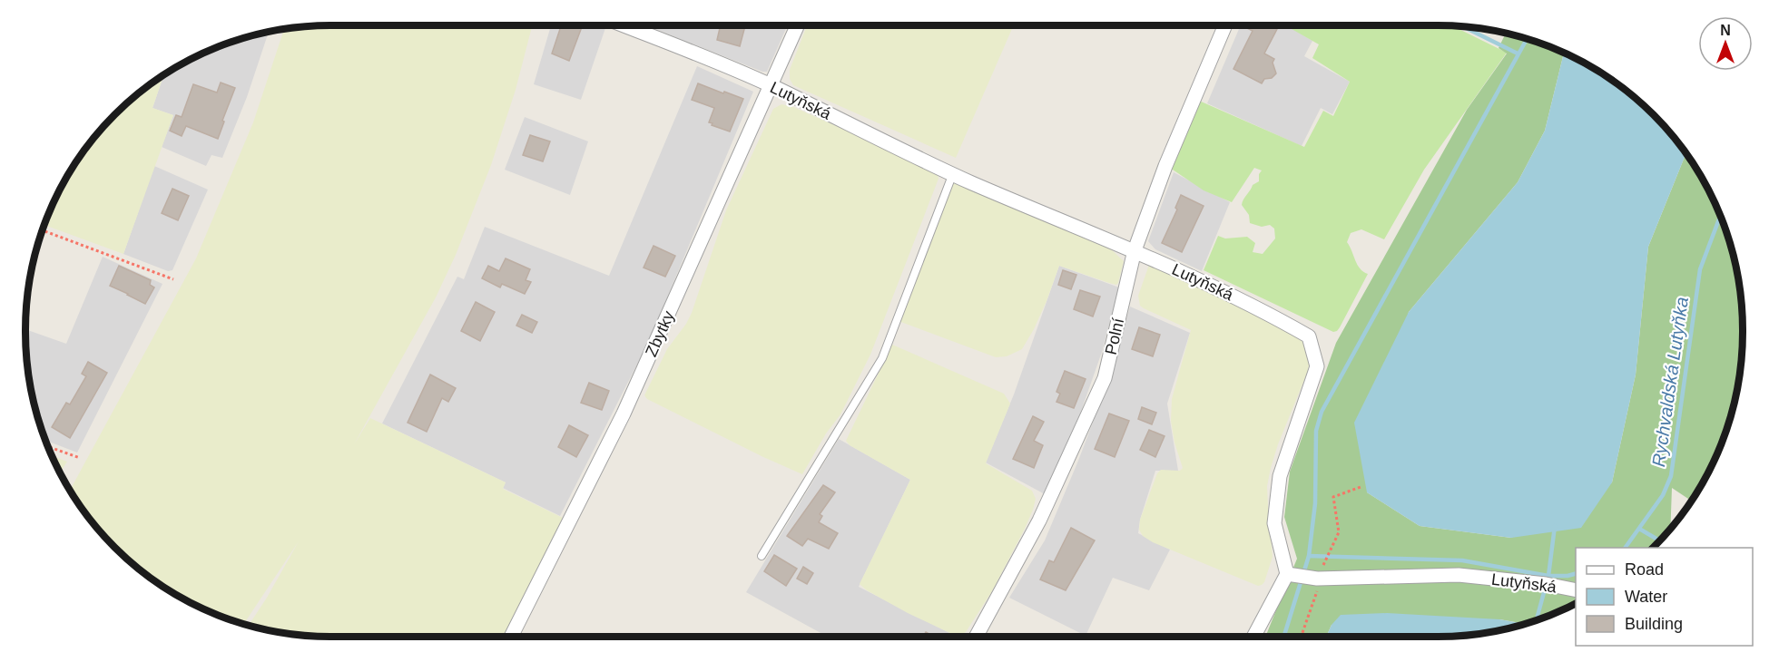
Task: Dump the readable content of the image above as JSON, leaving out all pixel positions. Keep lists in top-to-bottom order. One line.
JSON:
{"streets":{"street":["Lutyňská","Zbytky","Polní"]},"crossings":[["Lutyňská","Zbytky"],["Lutyňská","Polní"]],"water":["Rychvaldská Lutyňka"],"legend":["Road","Water","Building"],"north":"top"}
